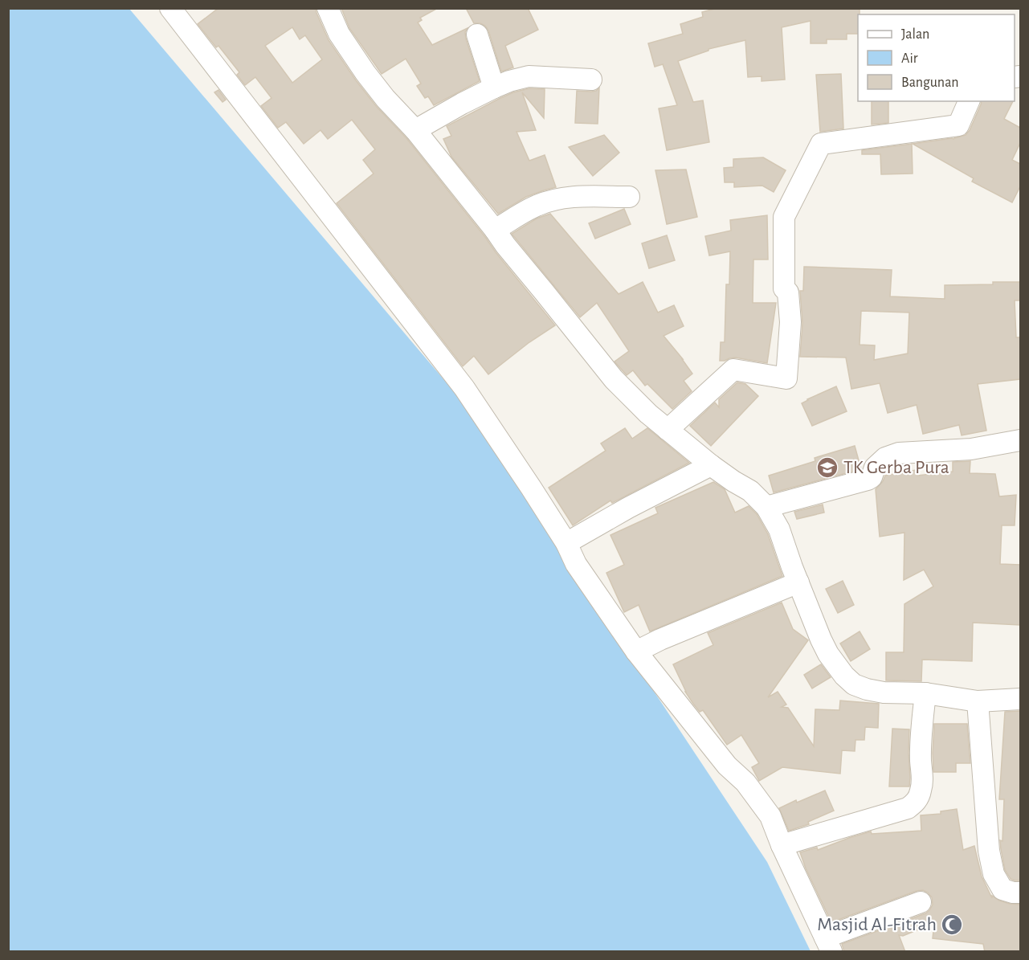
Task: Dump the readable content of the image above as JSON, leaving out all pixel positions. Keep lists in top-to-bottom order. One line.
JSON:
{"places":{"school or university":["TK Gerba Pura"],"mosque":["Masjid Al-Fitrah"]},"legend":["Jalan","Air","Bangunan"]}
